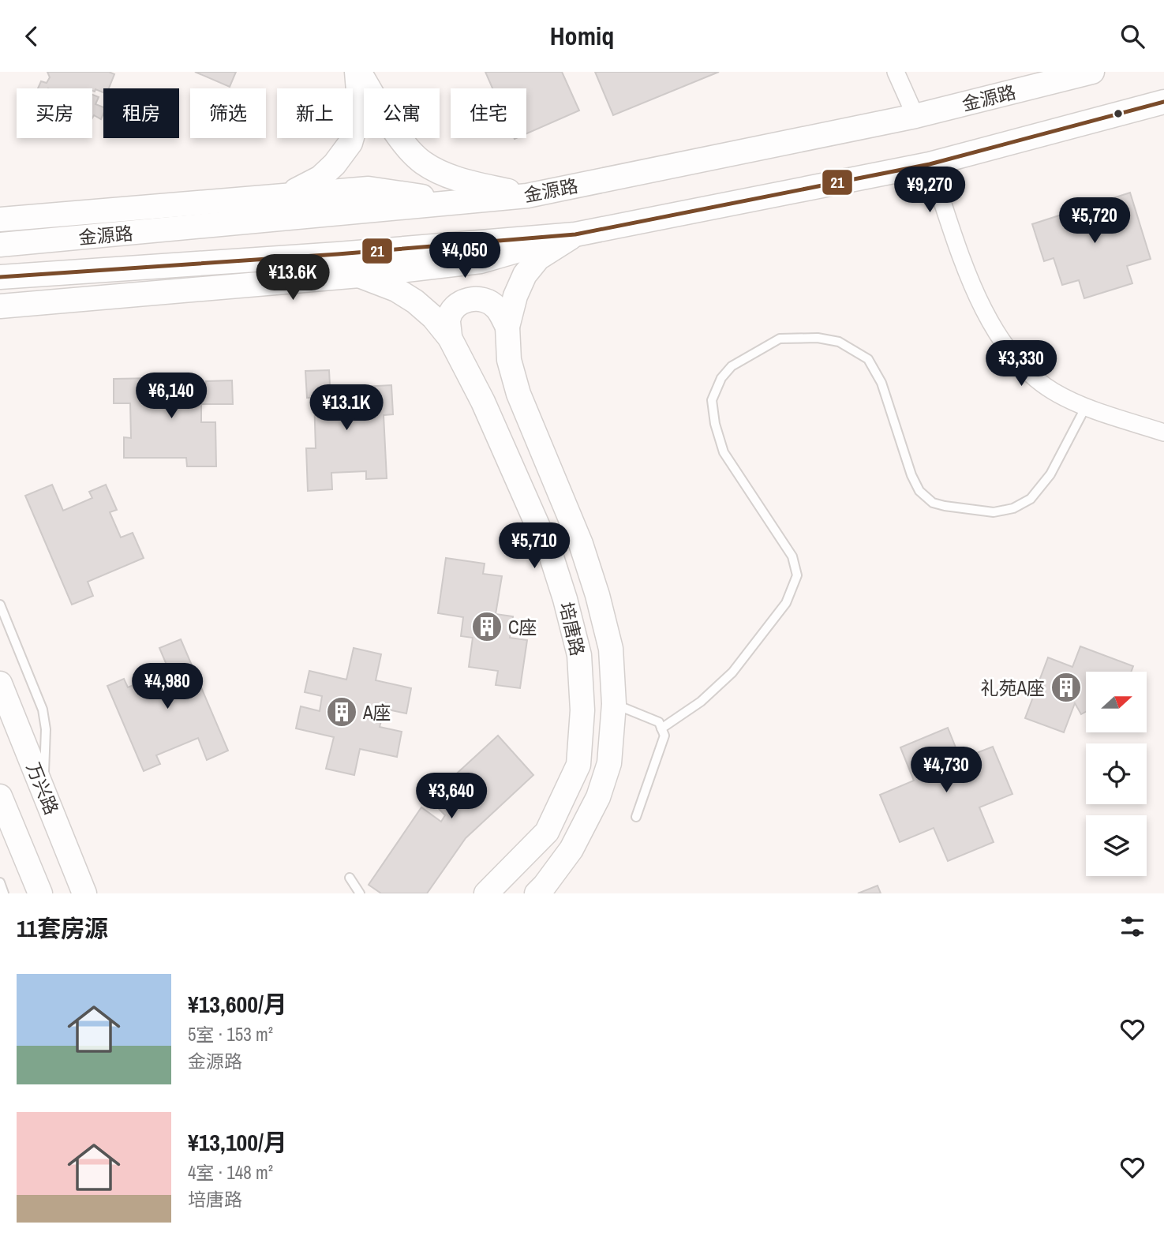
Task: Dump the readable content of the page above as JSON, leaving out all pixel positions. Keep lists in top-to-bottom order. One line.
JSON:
{"streets":{"street":["金源路","培唐路","万兴路"]},"crossings":[["金源路","培唐路"]],"places":{"building":["C座","礼苑A座","A座"]},"lines":["transit line 21"],"north":"right","page":{"header":"Homiq","chip":["买房","租房","筛选","新上","公寓","住宅"],"price":["¥9,270","¥5,720","¥4,050","¥13.6K","¥3,330","¥6,140","¥13.1K","¥5,710","¥4,980","¥4,730","¥3,640"],"heading":"11套房源","list":[{"name":"¥13,600/月","note":"5室 · 153 m² · 金源路"},{"name":"¥13,100/月","note":"4室 · 148 m² · 培唐路"}]}}
